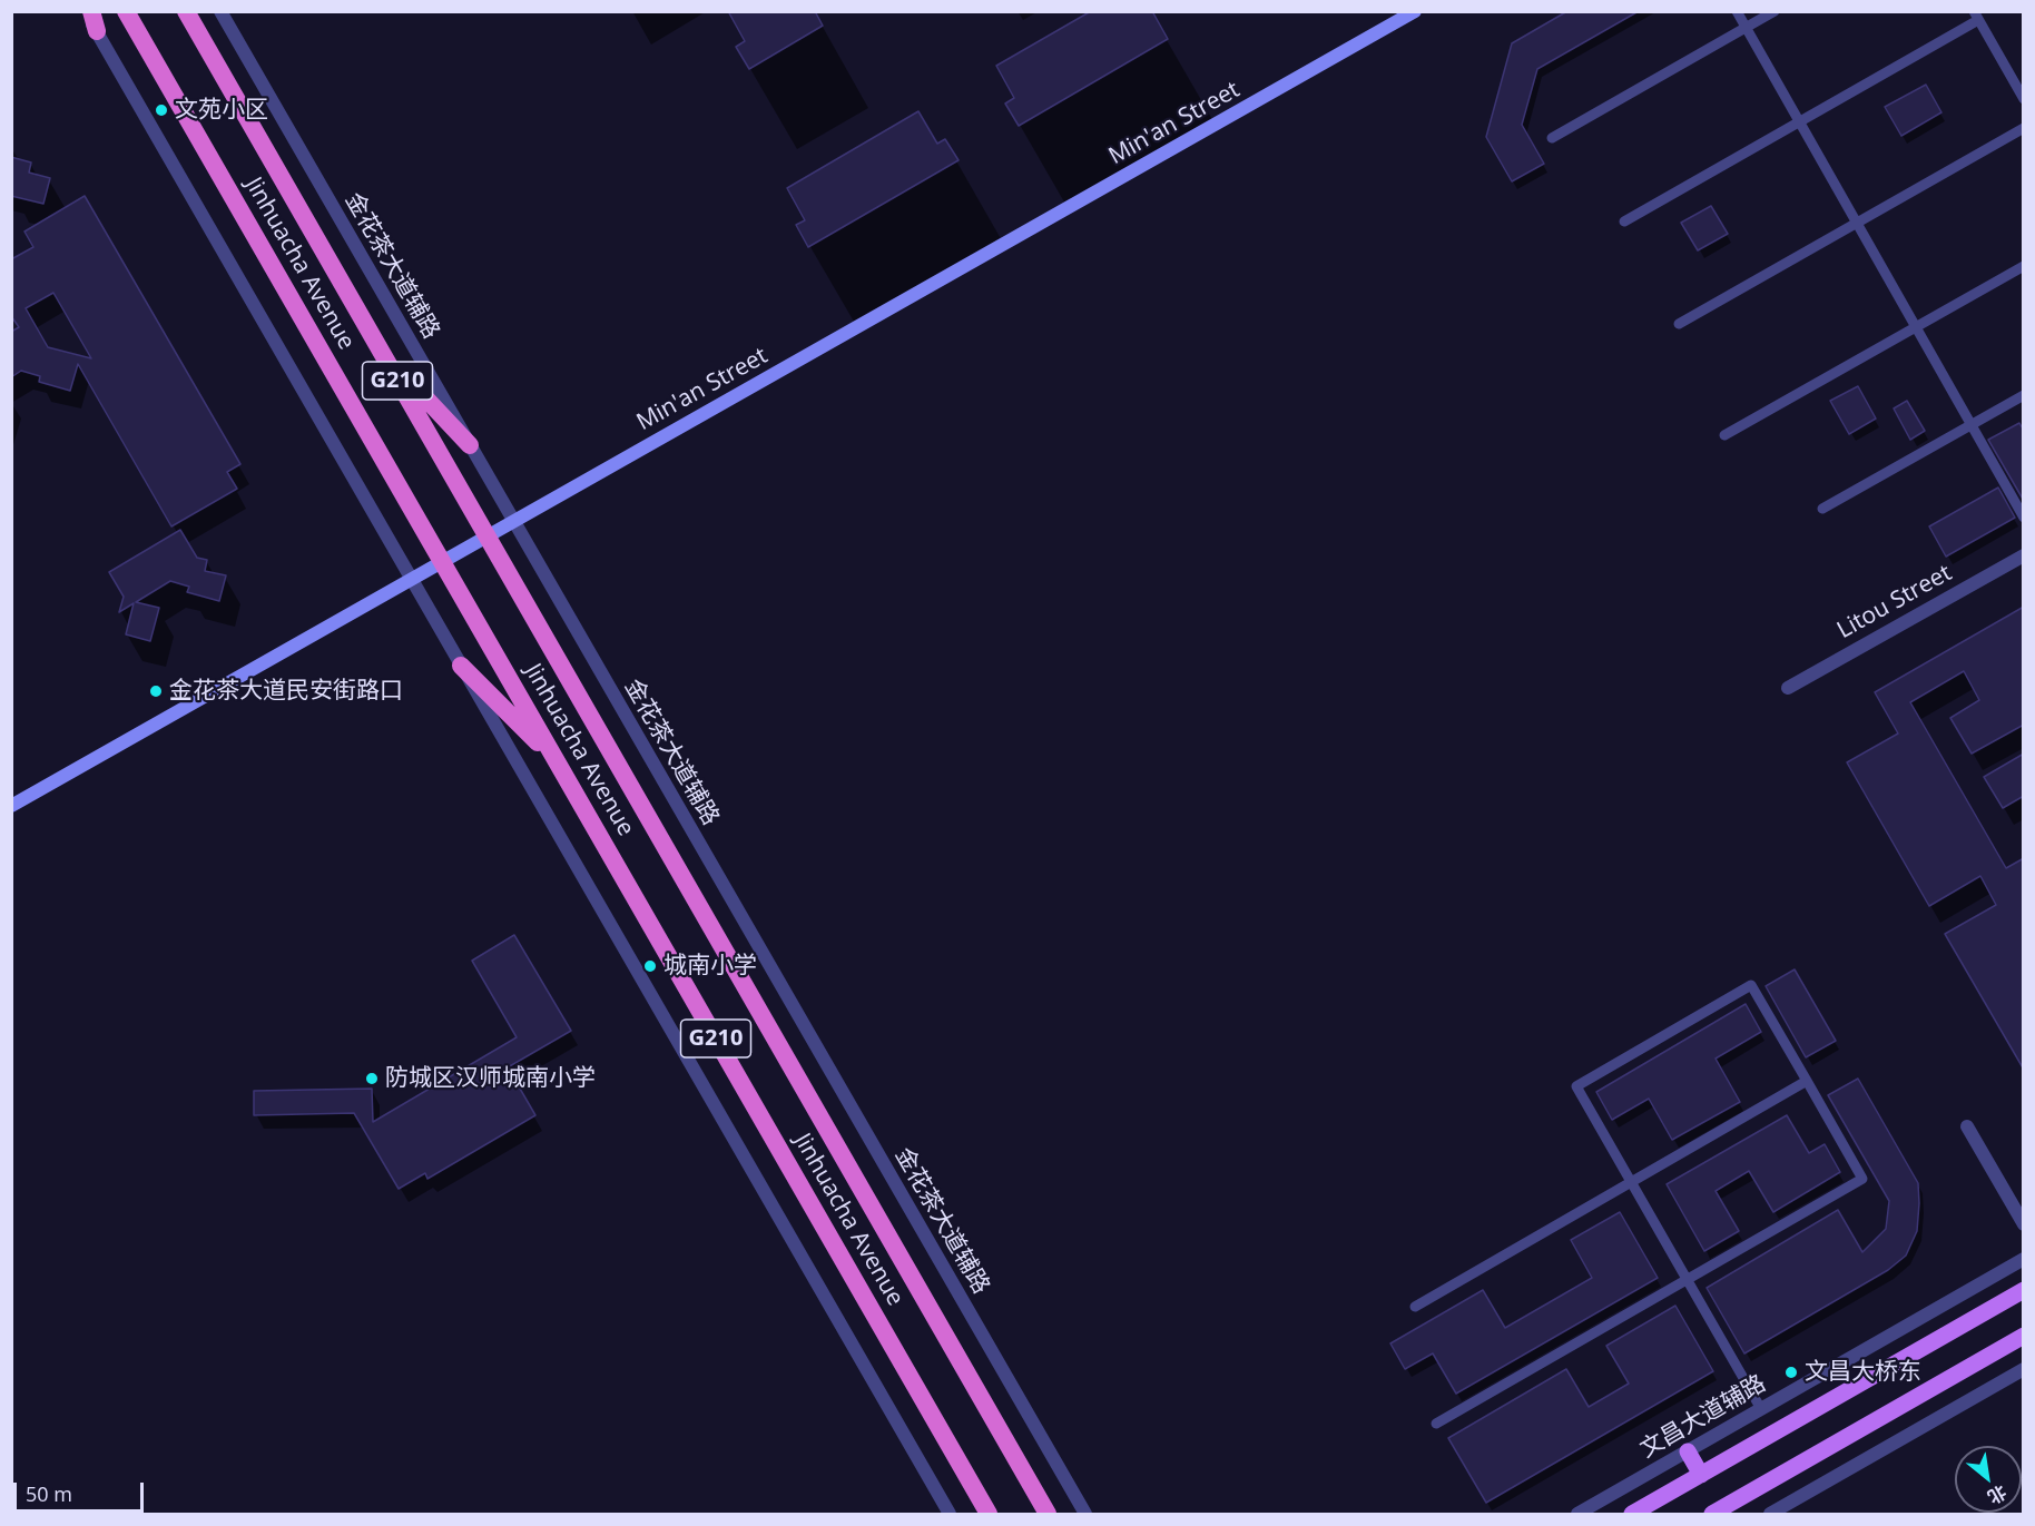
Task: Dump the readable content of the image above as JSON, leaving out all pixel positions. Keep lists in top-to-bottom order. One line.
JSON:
{"streets":{"highway":["Jinhuacha Avenue","G210"],"main road":["Min'an Street"],"street":["金花茶大道辅路","Litou Street","文昌大道辅路"]},"crossings":[["Min'an Street","Jinhuacha Avenue"],["Min'an Street","金花茶大道辅路"]],"places":["文苑小区","金花茶大道民安街路口","城南小学","防城区汉师城南小学","文昌大桥东"],"scale_bar":"50 m","north":"bottom right"}
